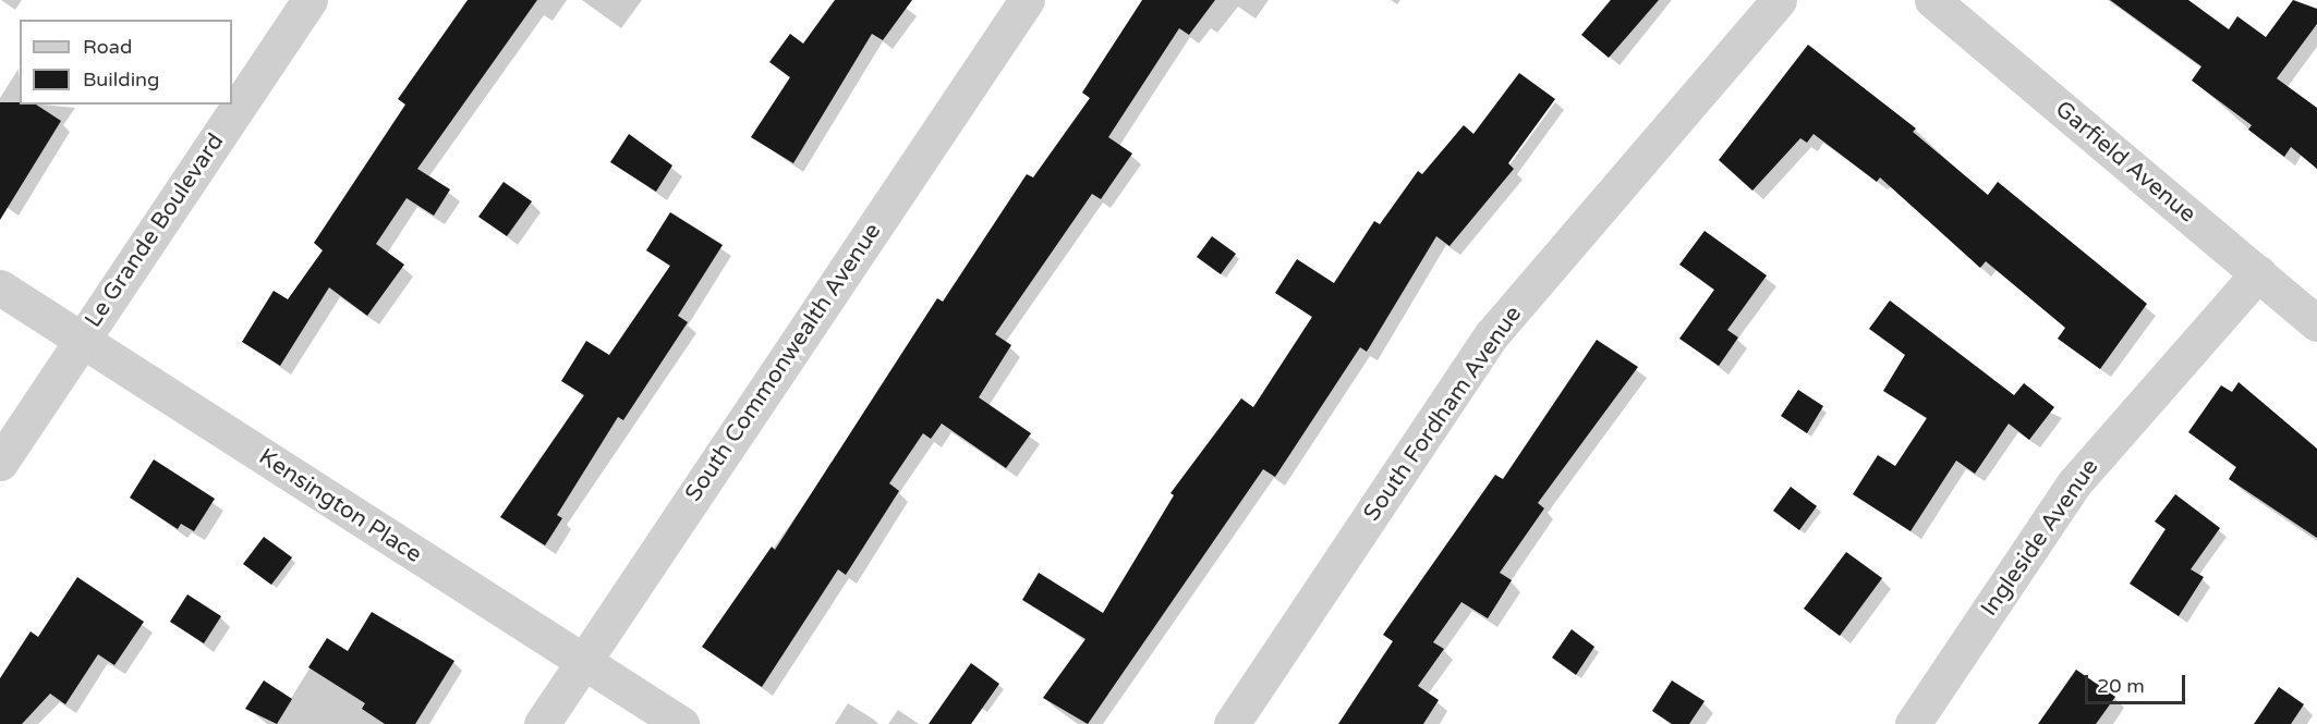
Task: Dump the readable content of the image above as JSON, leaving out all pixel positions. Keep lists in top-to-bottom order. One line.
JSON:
{"streets":{"street":["Garfield Avenue","Le Grande Boulevard","South Commonwealth Avenue","South Fordham Avenue","Kensington Place","Ingleside Avenue"]},"crossings":[["Garfield Avenue","Ingleside Avenue"],["Le Grande Boulevard","Kensington Place"],["South Commonwealth Avenue","Kensington Place"]],"legend":["Road","Building"],"scale_bar":"20 m"}
